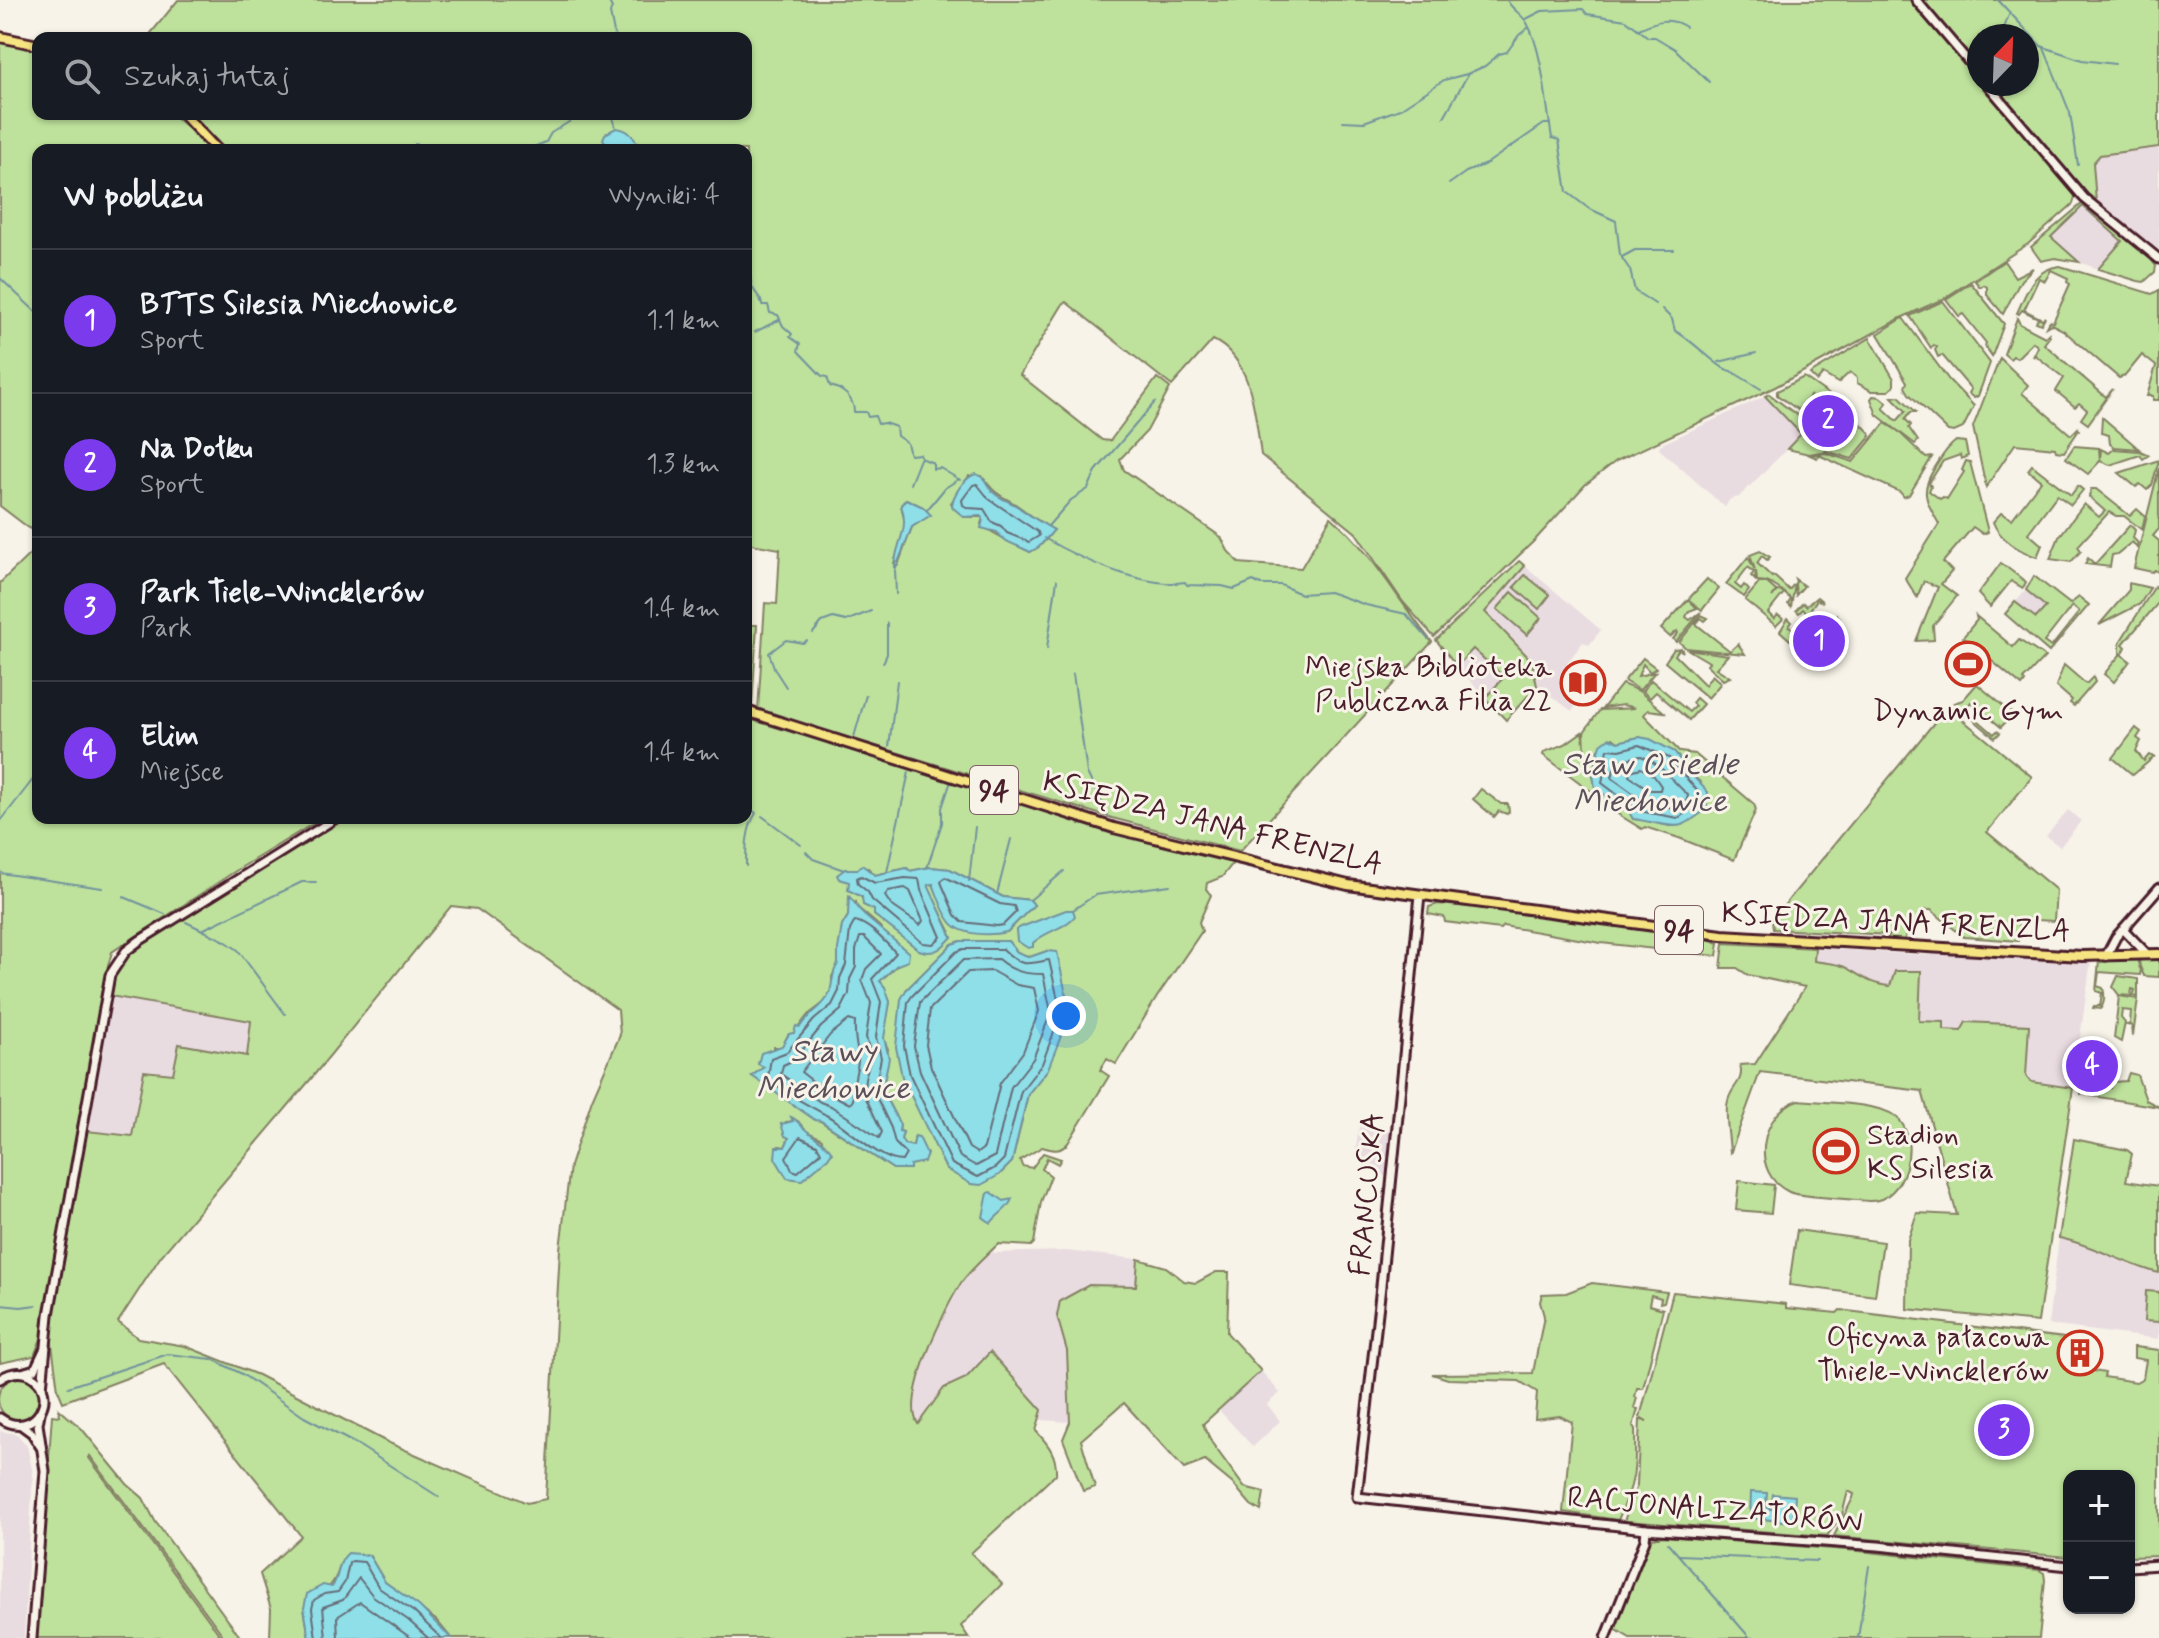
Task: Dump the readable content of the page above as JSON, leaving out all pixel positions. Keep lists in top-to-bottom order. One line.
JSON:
{"streets":{"main road":["94","KSIĘDZA JANA FRENZLA"],"street":["FRANCUSKA","RACJONALIZATORÓW"]},"crossings":[["KSIĘDZA JANA FRENZLA","FRANCUSKA"],["FRANCUSKA","RACJONALIZATORÓW"]],"water":["Staw Osiedle Miechowice","Stawy Miechowice"],"places":{"sports":["Dynamic Gym","Stadion KS Silesia"],"library":["Miejska Biblioteka Publiczna Filia 22"],"building":["Oficyna pałacowa Thiele-Wincklerów"]},"north":"top right","page":{"search":"Szukaj tutaj","heading":["W pobliżu","Wyniki: 4"],"list":[{"mark":"1","name":"BTTS Silesia Miechowice","note":"Sport","value":"1.1 km"},{"mark":"2","name":"Na Dołku","note":"Sport","value":"1.3 km"},{"mark":"3","name":"Park Tiele-Wincklerów","note":"Park","value":"1.4 km"},{"mark":"4","name":"Elim","note":"Miejsce","value":"1.4 km"}],"pins":["2","1","4","3"],"map_buttons":["+","−"]}}
